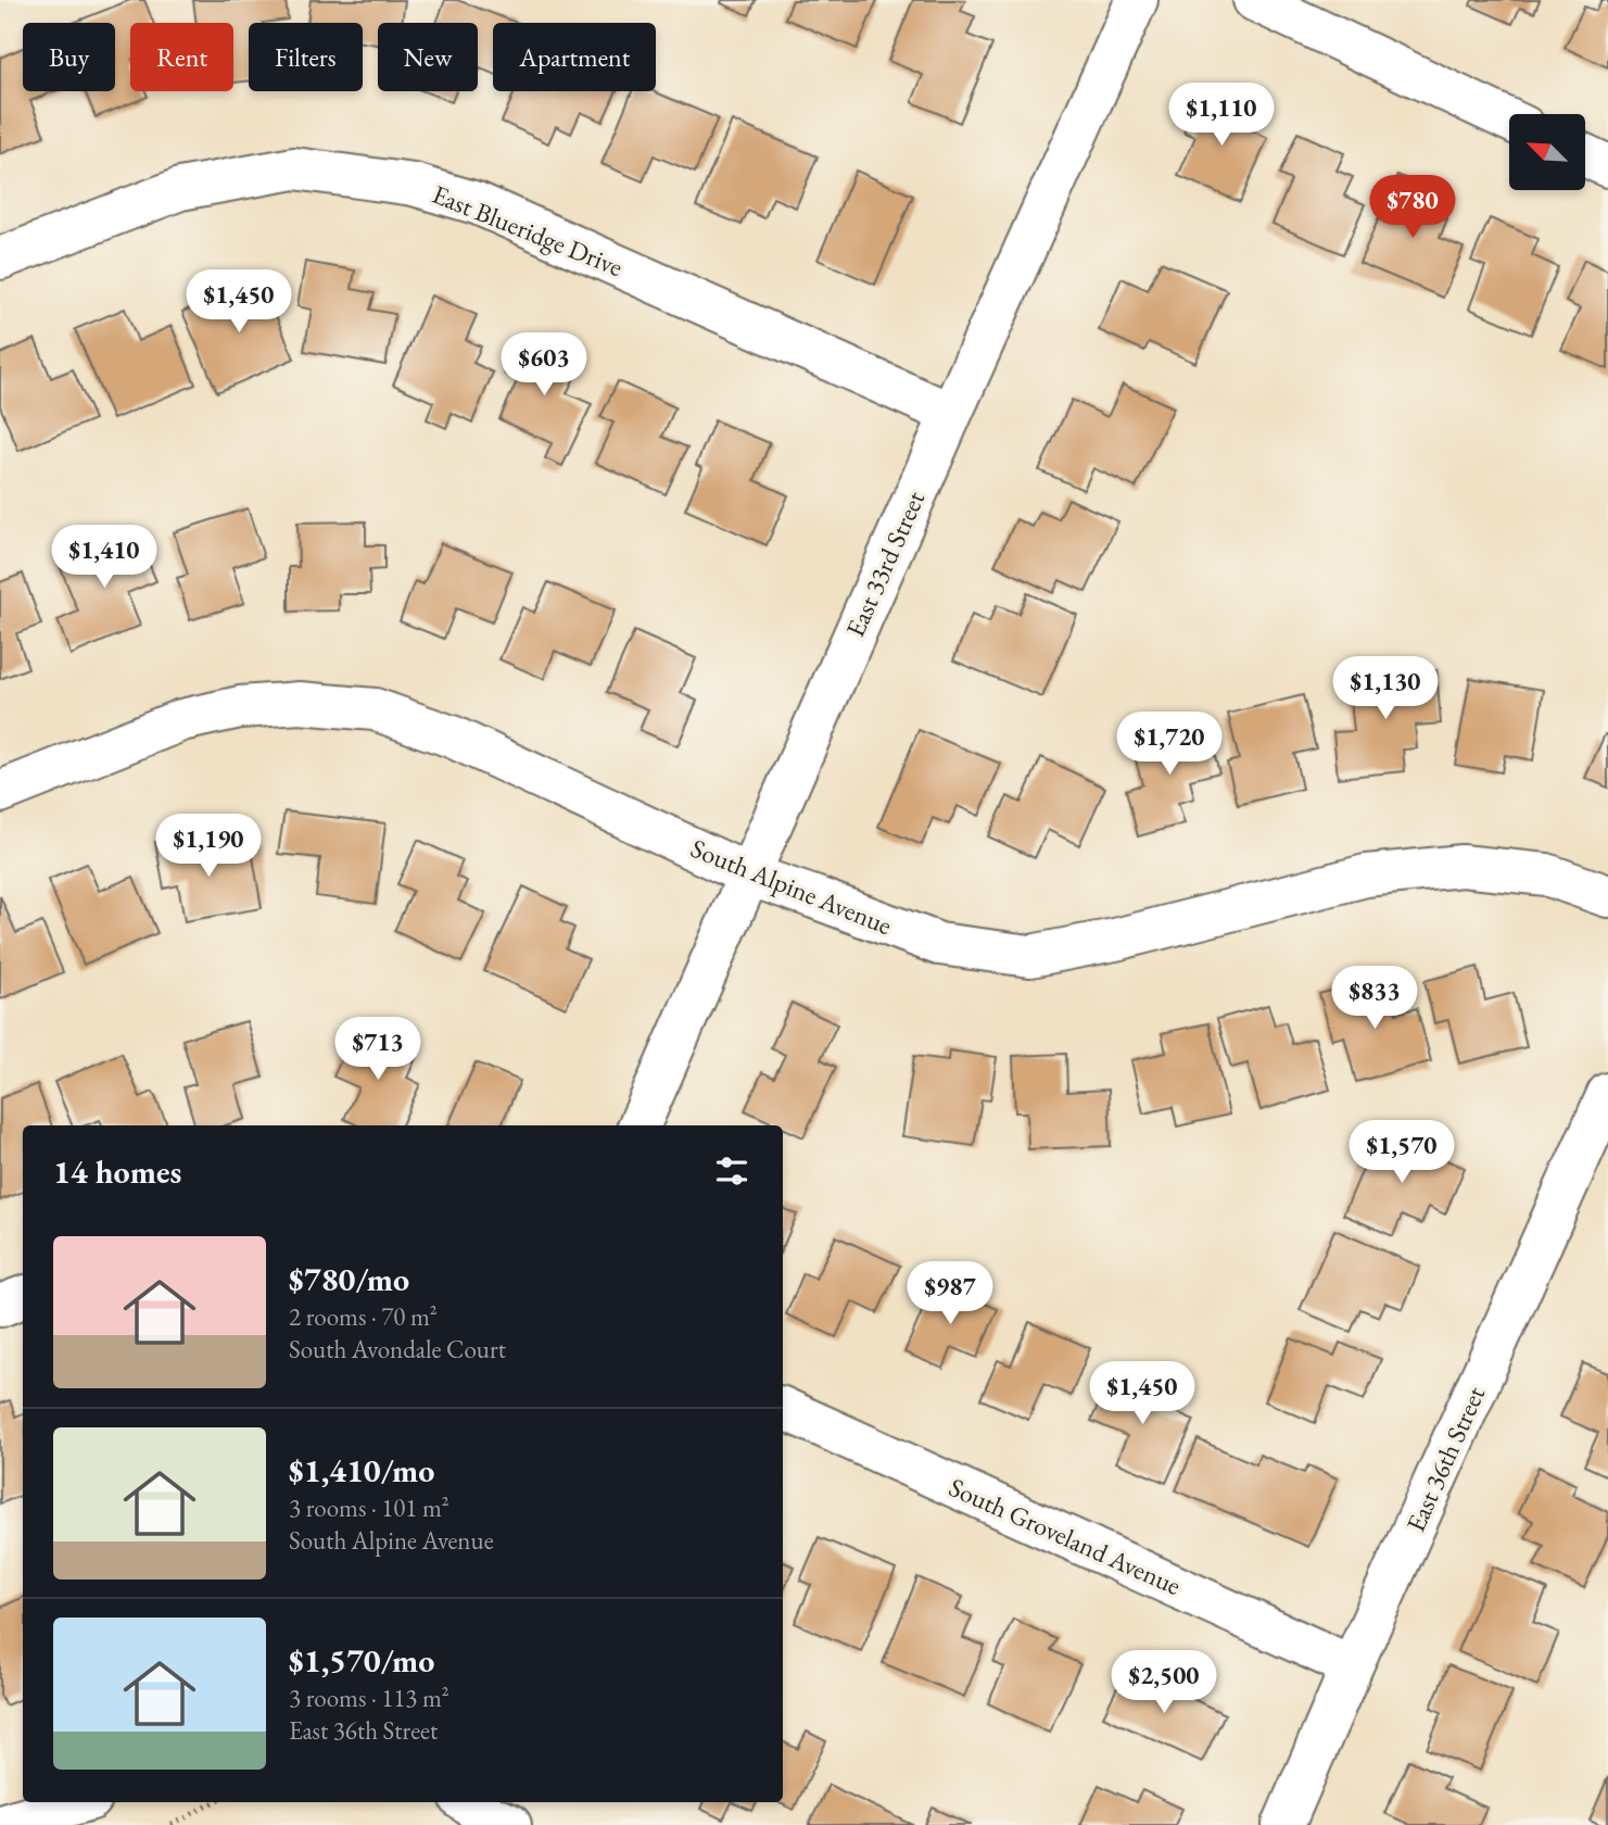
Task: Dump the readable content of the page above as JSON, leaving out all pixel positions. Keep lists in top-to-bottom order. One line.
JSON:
{"streets":{"street":["East Blueridge Drive","East 33rd Street","South Alpine Avenue","East 36th Street","South Groveland Avenue"]},"crossings":[["East Blueridge Drive","East 33rd Street"],["East 33rd Street","South Alpine Avenue"],["East 36th Street","South Groveland Avenue"]],"north":"top left","page":{"chip":["Buy","Rent","Filters","New","Apartment"],"price":["$1,110","$780","$1,450","$603","$1,410","$1,130","$1,720","$1,190","$833","$713","$1,570","$987","$1,450","$2,500"],"heading":"14 homes","list":[{"name":"$780/mo","note":"2 rooms · 70 m² · South Avondale Court"},{"name":"$1,410/mo","note":"3 rooms · 101 m² · South Alpine Avenue"},{"name":"$1,570/mo","note":"3 rooms · 113 m² · East 36th Street"}]}}
